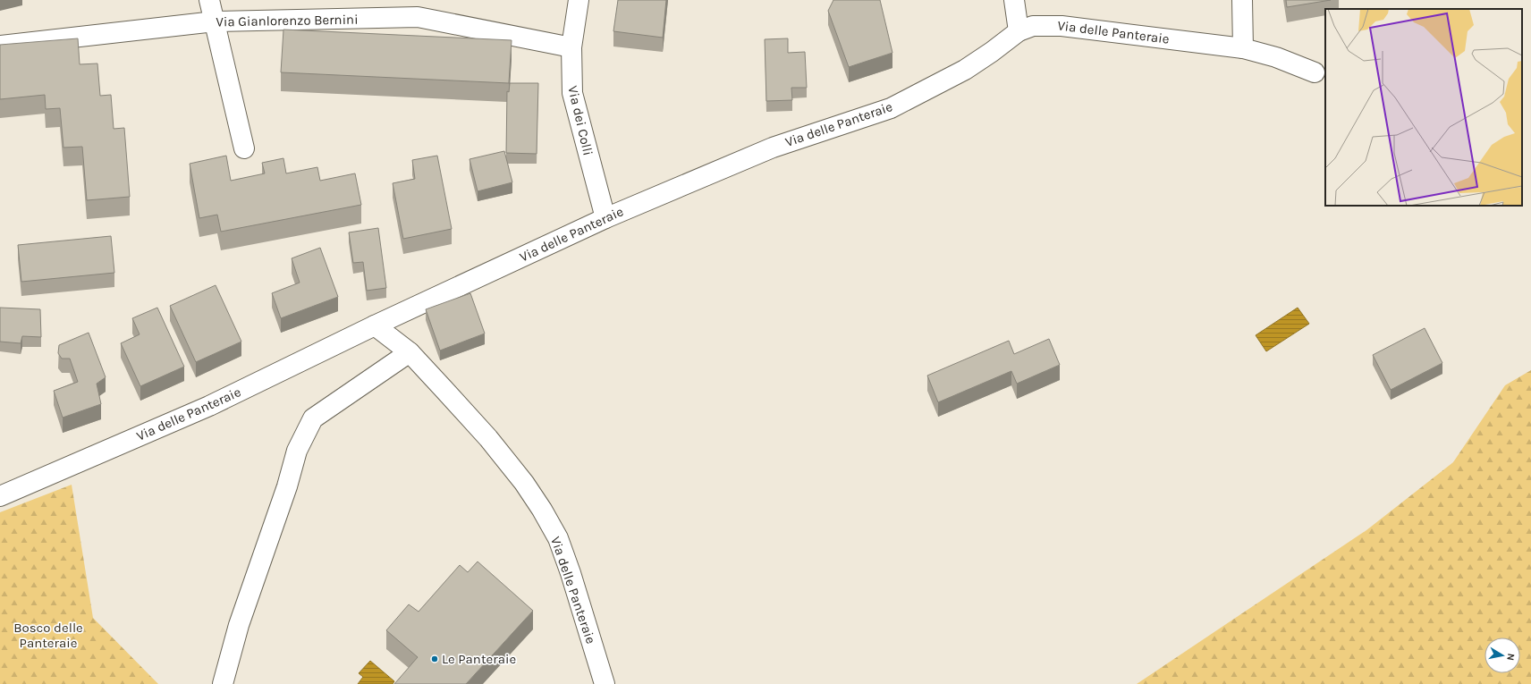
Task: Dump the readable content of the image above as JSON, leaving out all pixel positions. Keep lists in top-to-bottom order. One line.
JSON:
{"streets":{"street":["Via Gianlorenzo Bernini","Via delle Panteraie","Via dei Colli"]},"crossings":[["Via Gianlorenzo Bernini","Via dei Colli"],["Via delle Panteraie","Via dei Colli"]],"parks":["Bosco delle Panteraie"],"places":["Le Panteraie"],"north":"right"}
